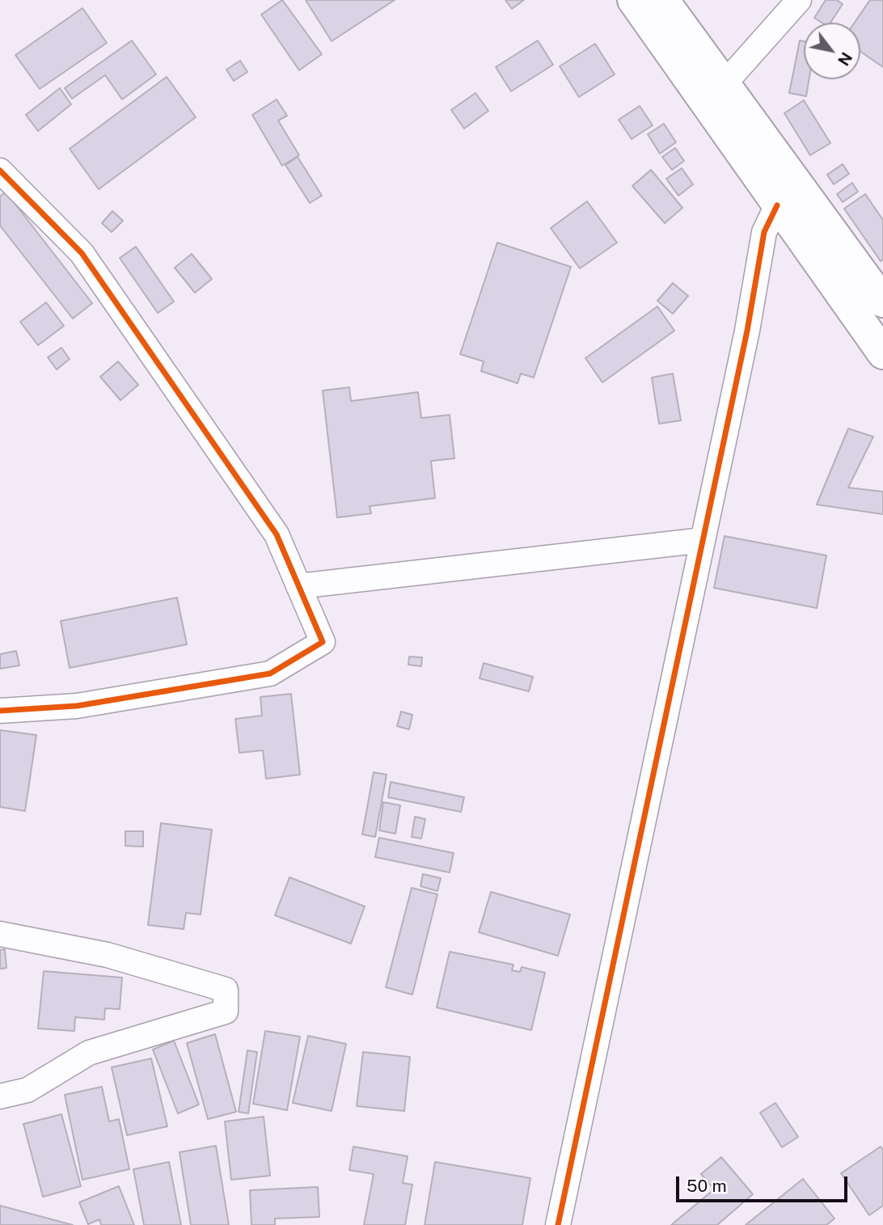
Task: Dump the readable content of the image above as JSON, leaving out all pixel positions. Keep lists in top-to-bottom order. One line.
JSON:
{"scale_bar":"50 m","north":"bottom right"}
